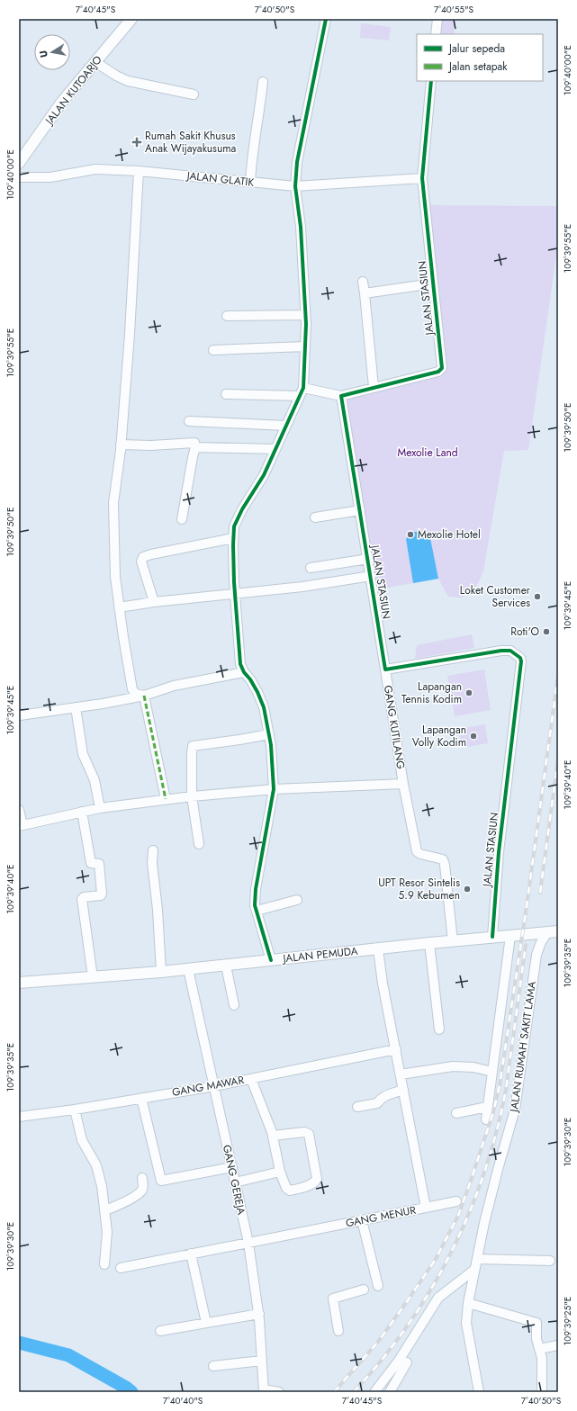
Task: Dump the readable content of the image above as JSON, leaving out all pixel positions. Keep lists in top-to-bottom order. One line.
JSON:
{"streets":{"main road":["JALAN KUTOARJO","JALAN PEMUDA"],"street":["JALAN GLATIK","JALAN STASIUN","GANG KUTILANG","JALAN RUMAH SAKIT LAMA","GANG MAWAR","GANG GEREJA","GANG MENUR"]},"crossings":[["JALAN GLATIK","JALAN STASIUN"],["JALAN STASIUN","GANG KUTILANG"],["JALAN STASIUN","JALAN PEMUDA"],["GANG KUTILANG","JALAN PEMUDA"],["JALAN PEMUDA","JALAN RUMAH SAKIT LAMA"],["JALAN PEMUDA","GANG GEREJA"],["JALAN PEMUDA","GANG MENUR"],["GANG MAWAR","GANG GEREJA"],["GANG MAWAR","GANG MENUR"],["GANG GEREJA","GANG MENUR"]],"parks":["Mexolie Land"],"places":{"health":["Rumah Sakit Khusus Anak Wijayakusuma"],"other":["Mexolie Hotel","Loket Customer Services","Roti'O","Lapangan Tennis Kodim","Lapangan Volly Kodim","UPT Resor Sintelis 5.9 Kebumen"]},"legend":["Jalur sepeda","Jalan setapak"],"north":"left","coordinates":["7°40'45\"S","7°40'50\"S","7°40'55\"S","109°40'00\"E","109°39'55\"E","109°39'50\"E","109°39'45\"E","109°39'40\"E","109°39'35\"E","109°39'30\"E","109°39'25\"E","7°40'40\"S"]}
